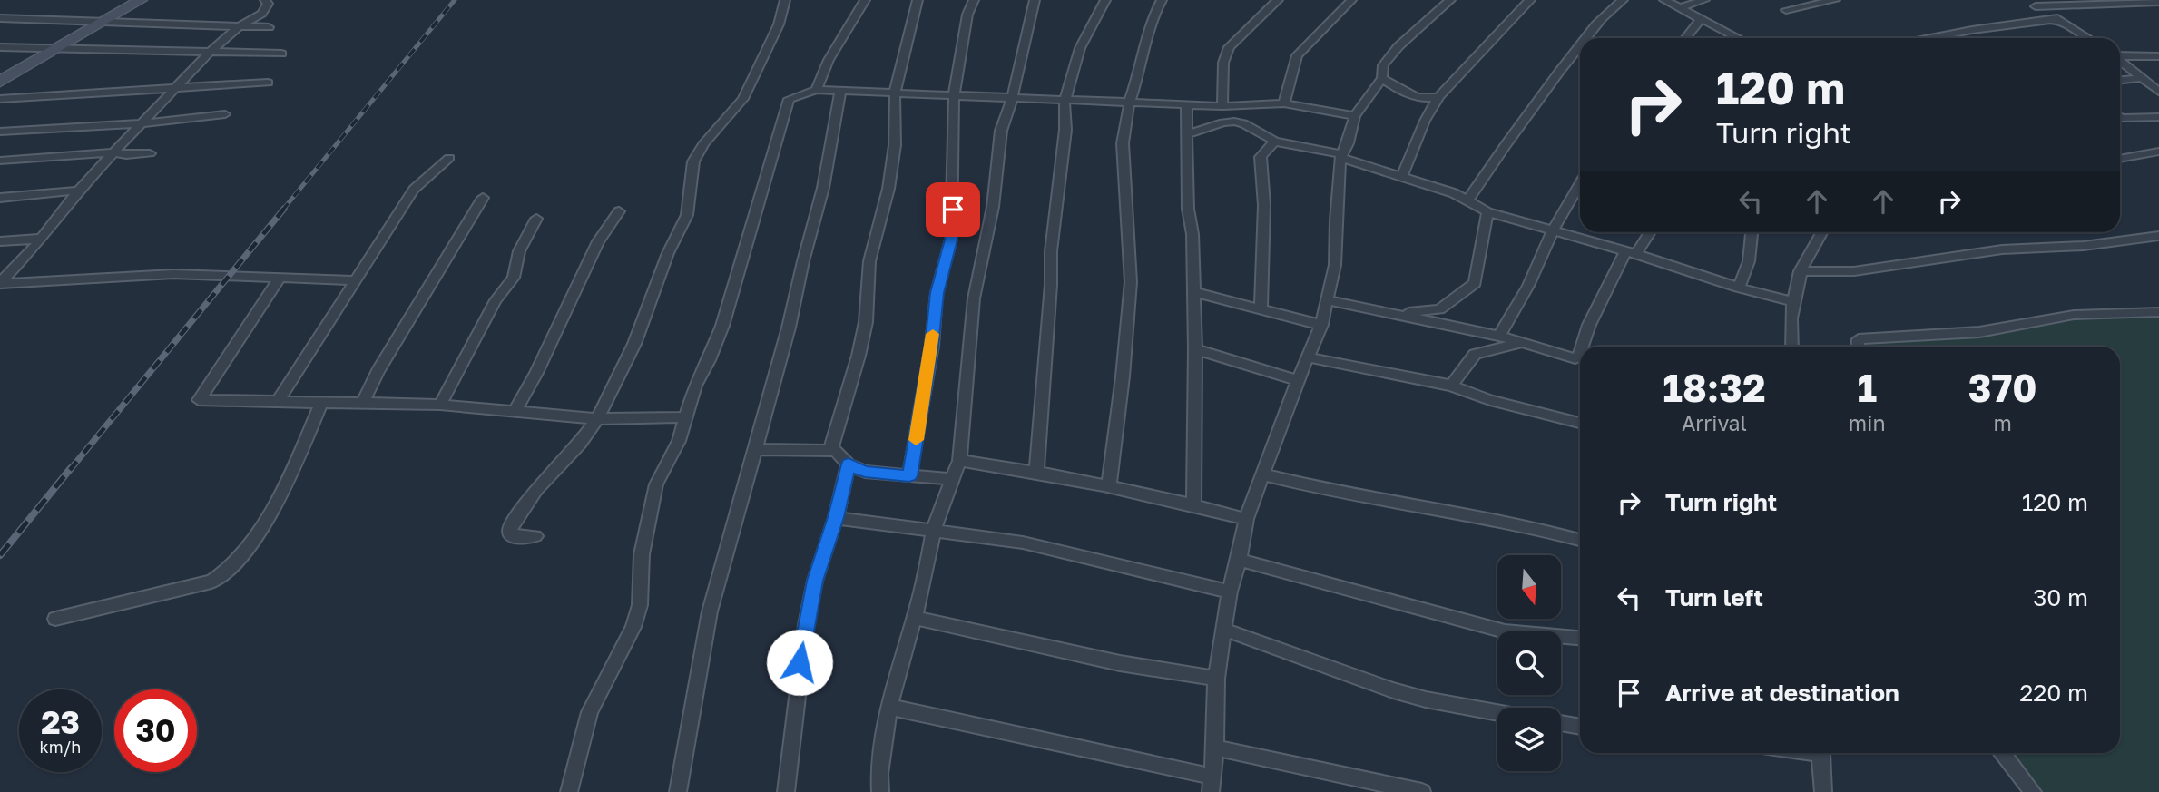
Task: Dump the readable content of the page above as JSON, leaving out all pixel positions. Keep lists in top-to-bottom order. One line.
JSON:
{"north":"bottom","page":{"turn":["120 m","Turn right"],"eta":["18:32","Arrival","1","min","370","m"],"list":[{"name":"Turn right","value":"120 m"},{"name":"Turn left","value":"30 m"},{"name":"Arrive at destination","value":"220 m"}],"speed":"23 km/h","limit":"30"}}
